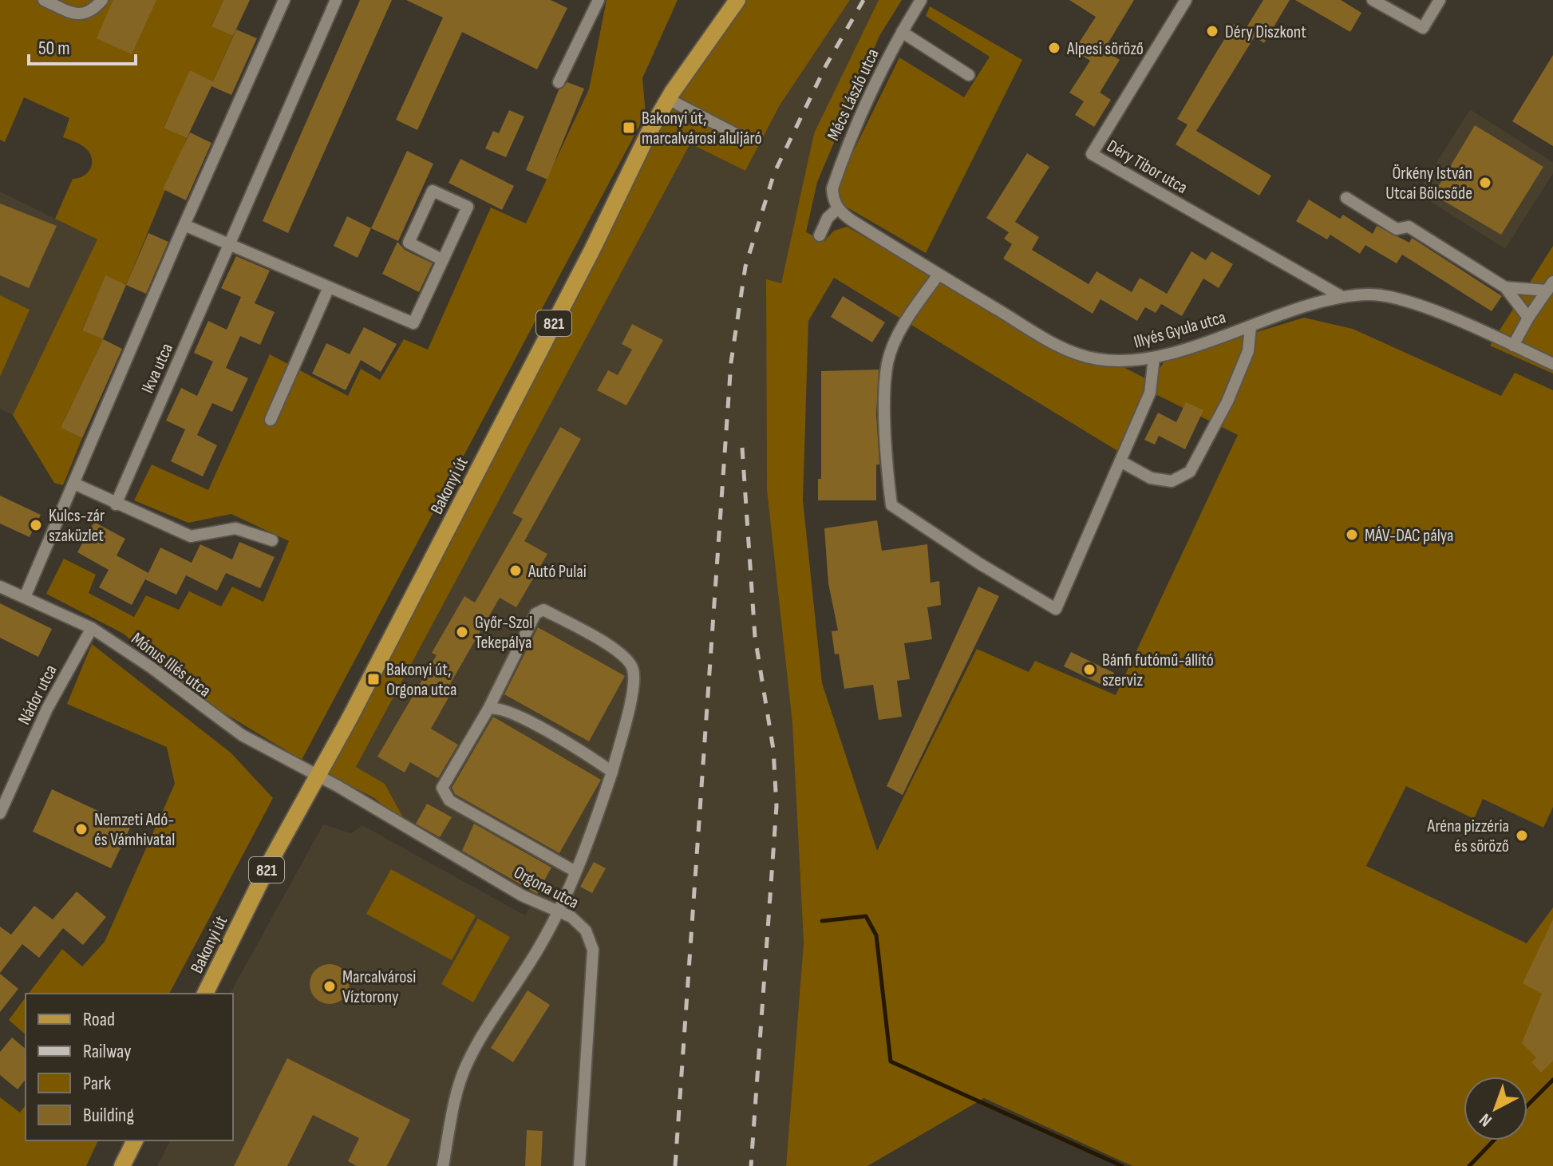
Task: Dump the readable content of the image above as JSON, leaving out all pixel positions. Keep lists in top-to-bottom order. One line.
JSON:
{"streets":{"main road":["821","Bakonyi út"],"street":["Mécs László utca","Déry Tibor utca","Illyés Gyula utca","Ikva utca","Mónus Illés utca","Nádor utca","Orgona utca"]},"crossings":[["Mécs László utca","Illyés Gyula utca"],["Déry Tibor utca","Illyés Gyula utca"],["Ikva utca","Mónus Illés utca"],["Bakonyi út","Mónus Illés utca"],["Bakonyi út","Orgona utca"],["Mónus Illés utca","Nádor utca"],["Mónus Illés utca","Orgona utca"]],"places":{"other":["Déry Diszkont","Alpesi söröző","Örkény István Utcai Bölcsőde","Kulcs-zár szaküzlet","MÁV-DAC pálya","Autó Pulai","Győr-Szol Tekepálya","Bánfi futómű-állító szerviz","Nemzeti Adó- és Vámhivatal","Aréna pizzéria és söröző","Marcalvárosi Víztorony"],"transit":["Bakonyi út, marcalvárosi aluljáró","Bakonyi út, Orgona utca"]},"legend":["Road","Railway","Park","Building"],"scale_bar":"50 m","north":"bottom left"}
